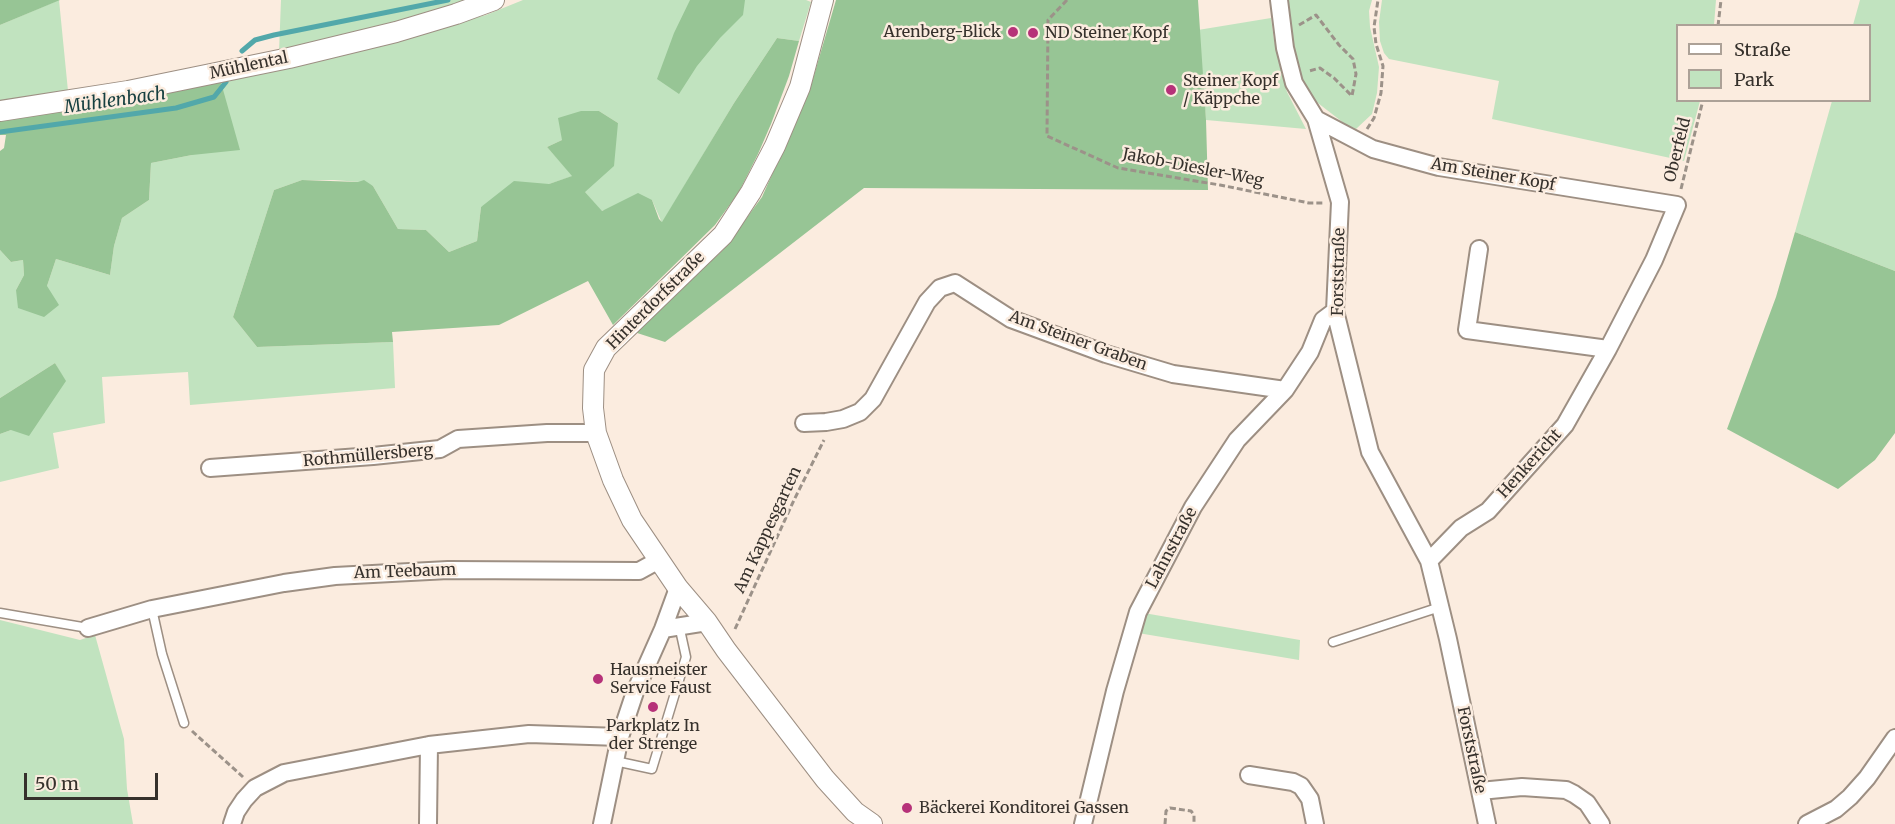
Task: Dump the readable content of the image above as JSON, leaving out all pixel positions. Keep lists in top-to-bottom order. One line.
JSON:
{"streets":{"street":["Mühlental","Am Steiner Kopf","Forststraße","Hinterdorfstraße","Am Steiner Graben","Rothmüllersberg","Henkericht","Lahnstraße","Am Teebaum"],"path":["Oberfeld","Jakob-Diesler-Weg","Am Kappesgarten"]},"crossings":[["Oberfeld","Am Steiner Kopf"],["Oberfeld","Henkericht"],["Jakob-Diesler-Weg","Forststraße"],["Am Steiner Kopf","Forststraße"],["Am Steiner Kopf","Henkericht"],["Forststraße","Henkericht"],["Forststraße","Lahnstraße"],["Hinterdorfstraße","Rothmüllersberg"],["Hinterdorfstraße","Am Kappesgarten"],["Hinterdorfstraße","Am Teebaum"],["Am Steiner Graben","Am Kappesgarten"],["Am Steiner Graben","Lahnstraße"]],"water":["Mühlenbach"],"places":["Arenberg-Blick","ND Steiner Kopf","Steiner Kopf / Käppche","Hausmeister Service Faust","Parkplatz In der Strenge","Bäckerei Konditorei Gassen"],"legend":["Straße","Park"],"scale_bar":"50 m"}
